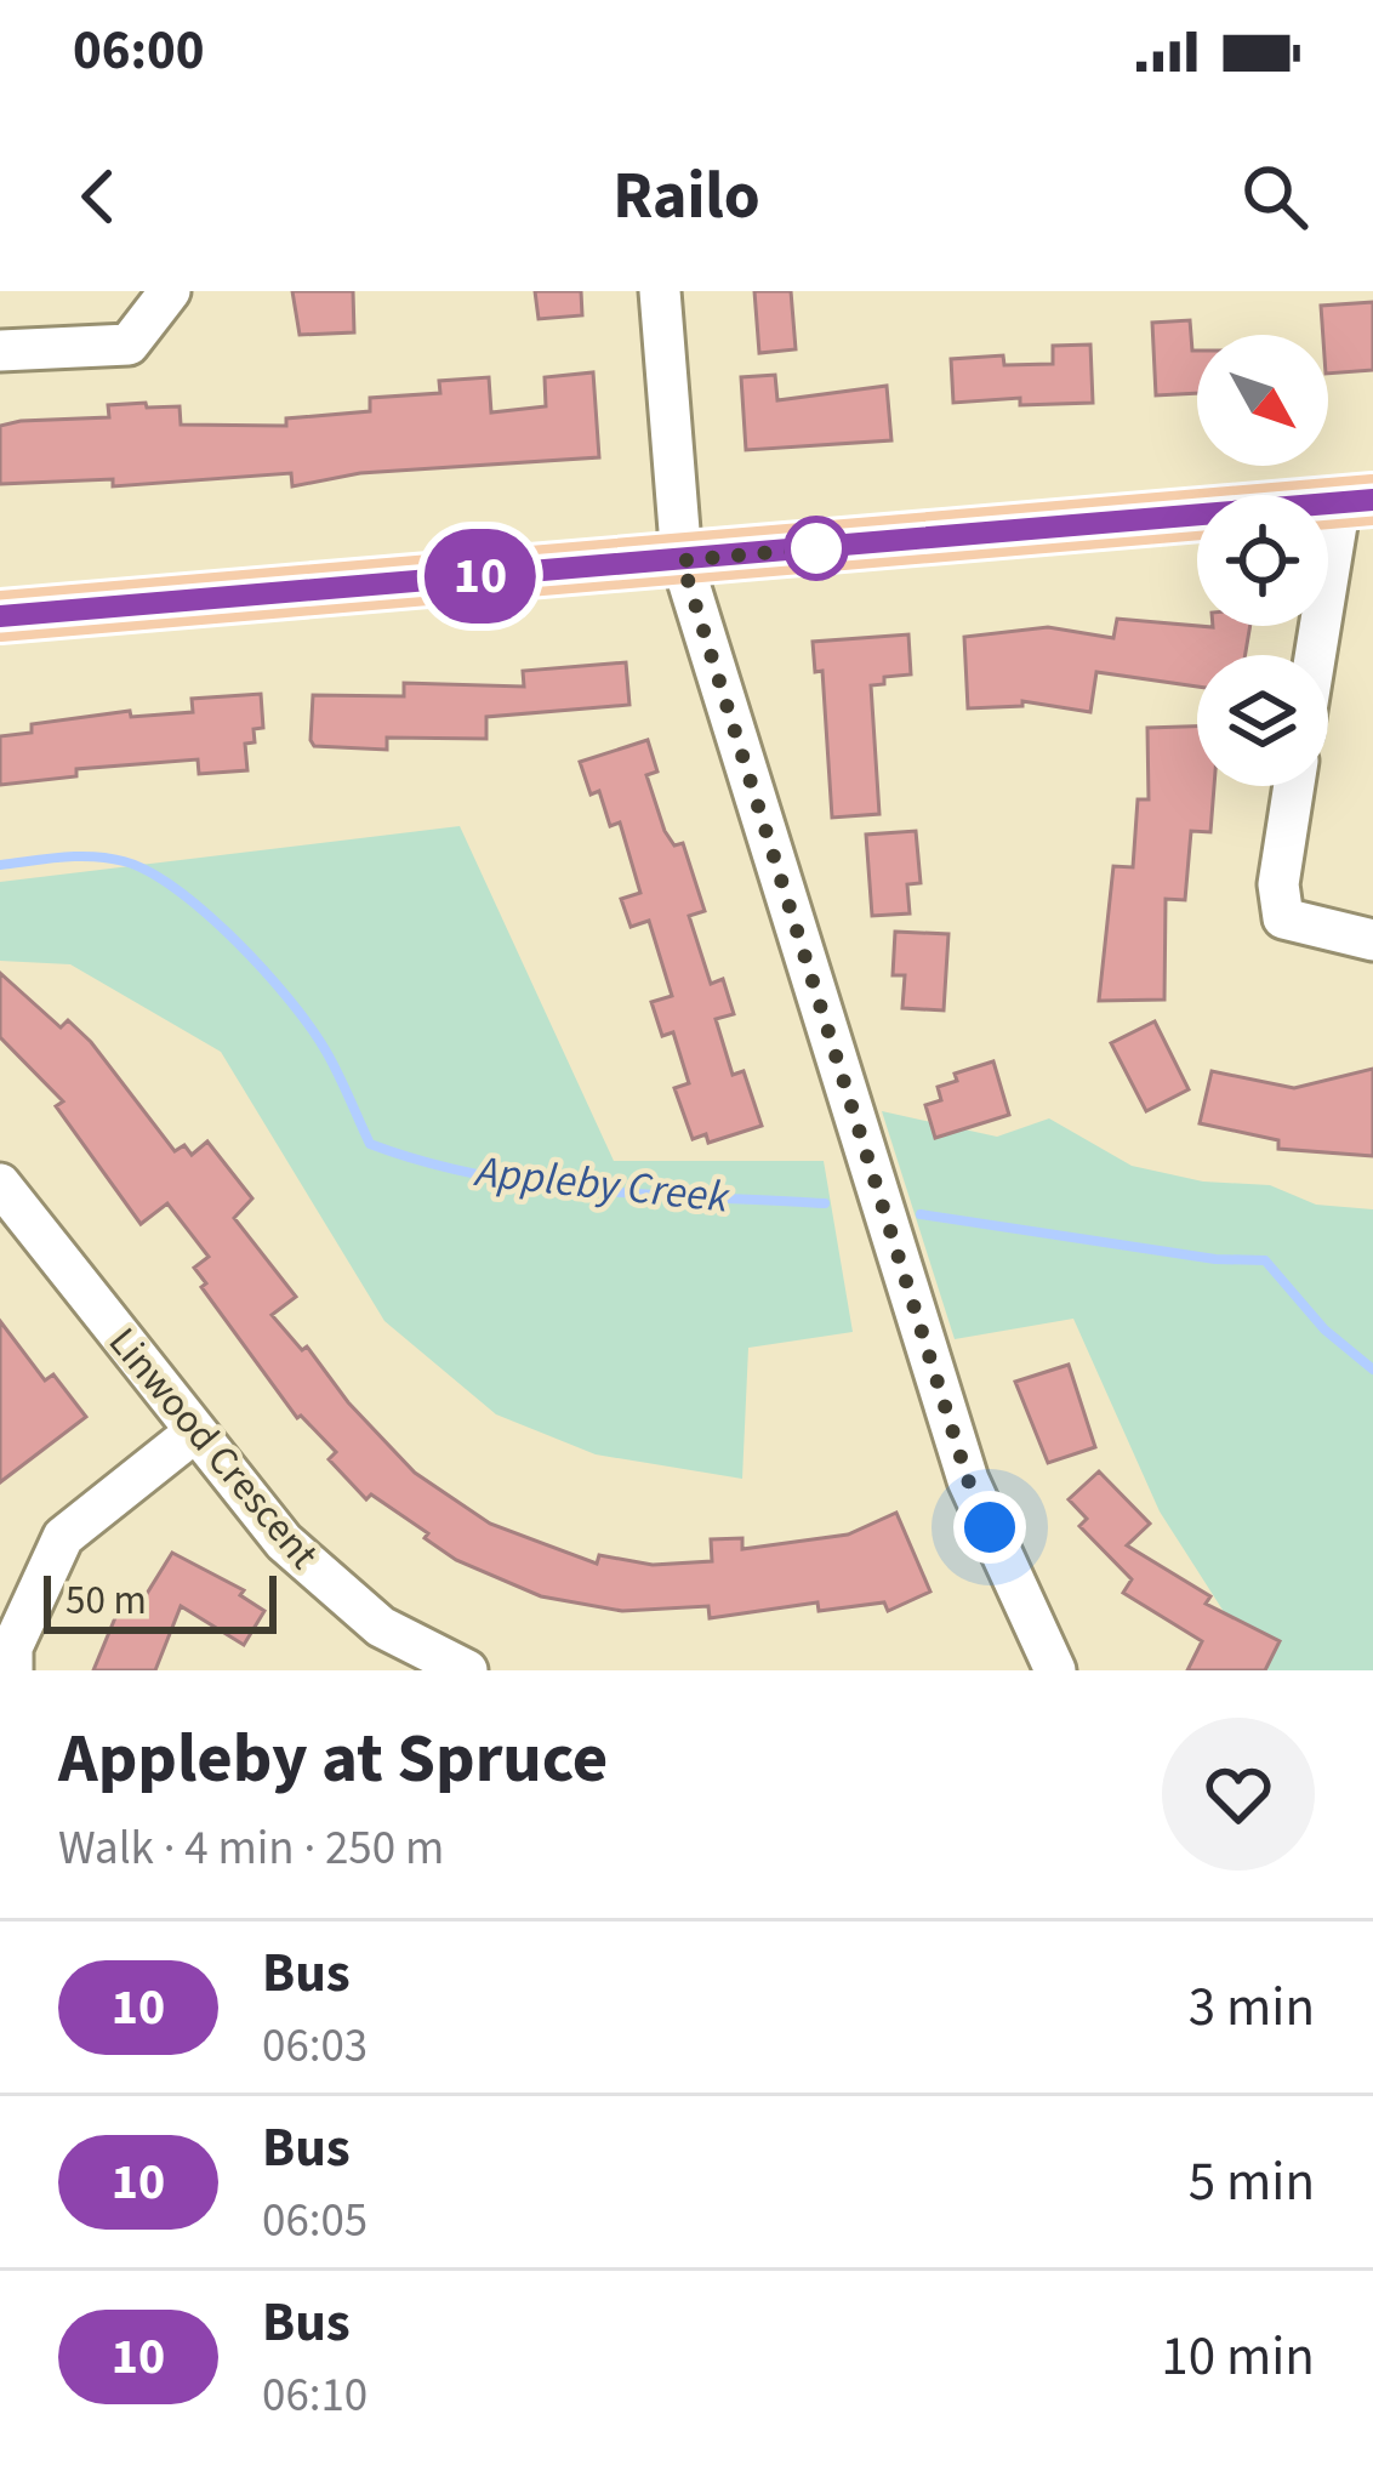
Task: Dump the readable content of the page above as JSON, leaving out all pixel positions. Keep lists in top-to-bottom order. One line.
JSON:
{"streets":{"street":["Linwood Crescent"]},"water":["Appleby Creek"],"lines":["bus line 10"],"scale_bar":"50 m","north":"bottom right","page":{"status":"06:00","header":"Railo","on_map":"10","scale":"50 m","heading":["Appleby at Spruce","Walk · 4 min · 250 m"],"list":[{"mark":"10","name":"Bus","note":"06:03","value":"3 min"},{"mark":"10","name":"Bus","note":"06:05","value":"5 min"},{"mark":"10","name":"Bus","note":"06:10","value":"10 min"}]}}
